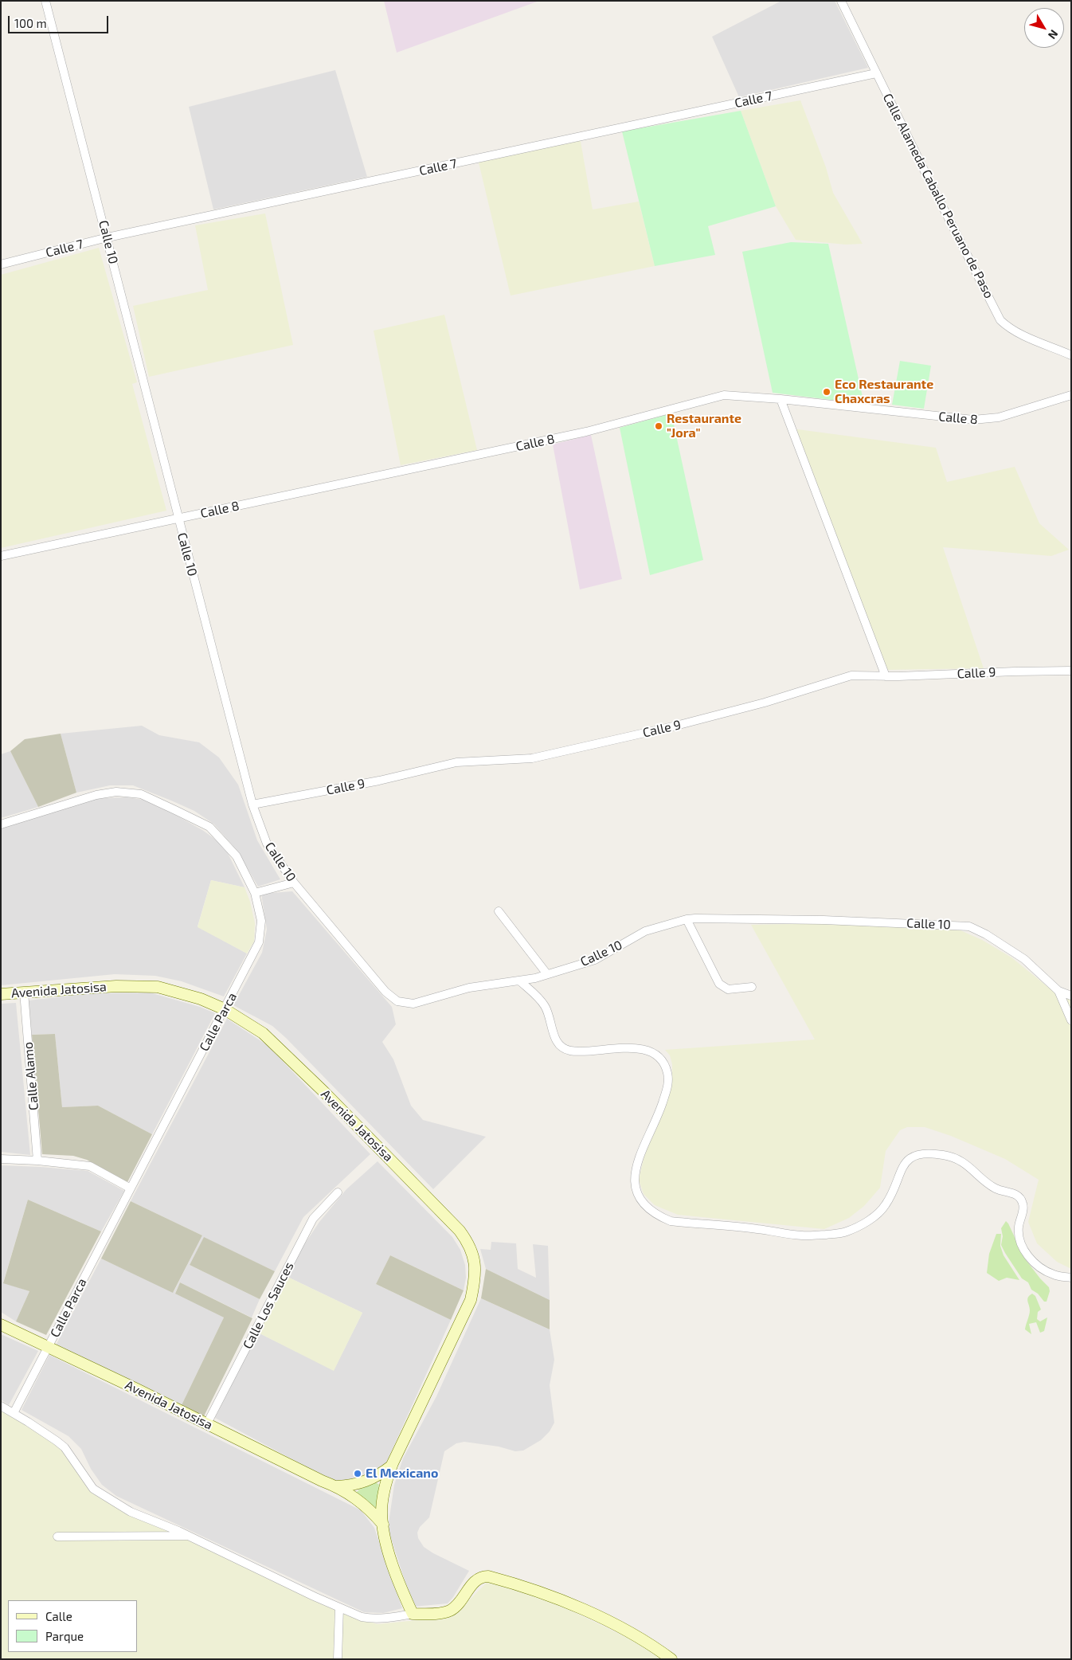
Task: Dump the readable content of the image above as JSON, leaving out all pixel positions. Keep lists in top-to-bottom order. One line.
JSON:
{"streets":{"street":["Calle 7","Calle Alameda Caballo Peruano de Paso","Calle 10","Calle 8","Calle 9","Avenida Jatosisa","Calle Parca","Calle Alamo","Calle Los Sauces"]},"crossings":[["Calle 7","Calle Alameda Caballo Peruano de Paso"],["Calle 7","Calle 10"],["Calle 10","Calle 8"],["Calle 10","Calle 9"],["Avenida Jatosisa","Calle Parca"],["Avenida Jatosisa","Calle Alamo"],["Avenida Jatosisa","Calle Los Sauces"]],"places":["Eco Restaurante Chaxcras","Restaurante \"Jora\"","El Mexicano"],"legend":["Calle","Parque"],"scale_bar":"100 m","north":"bottom right"}
